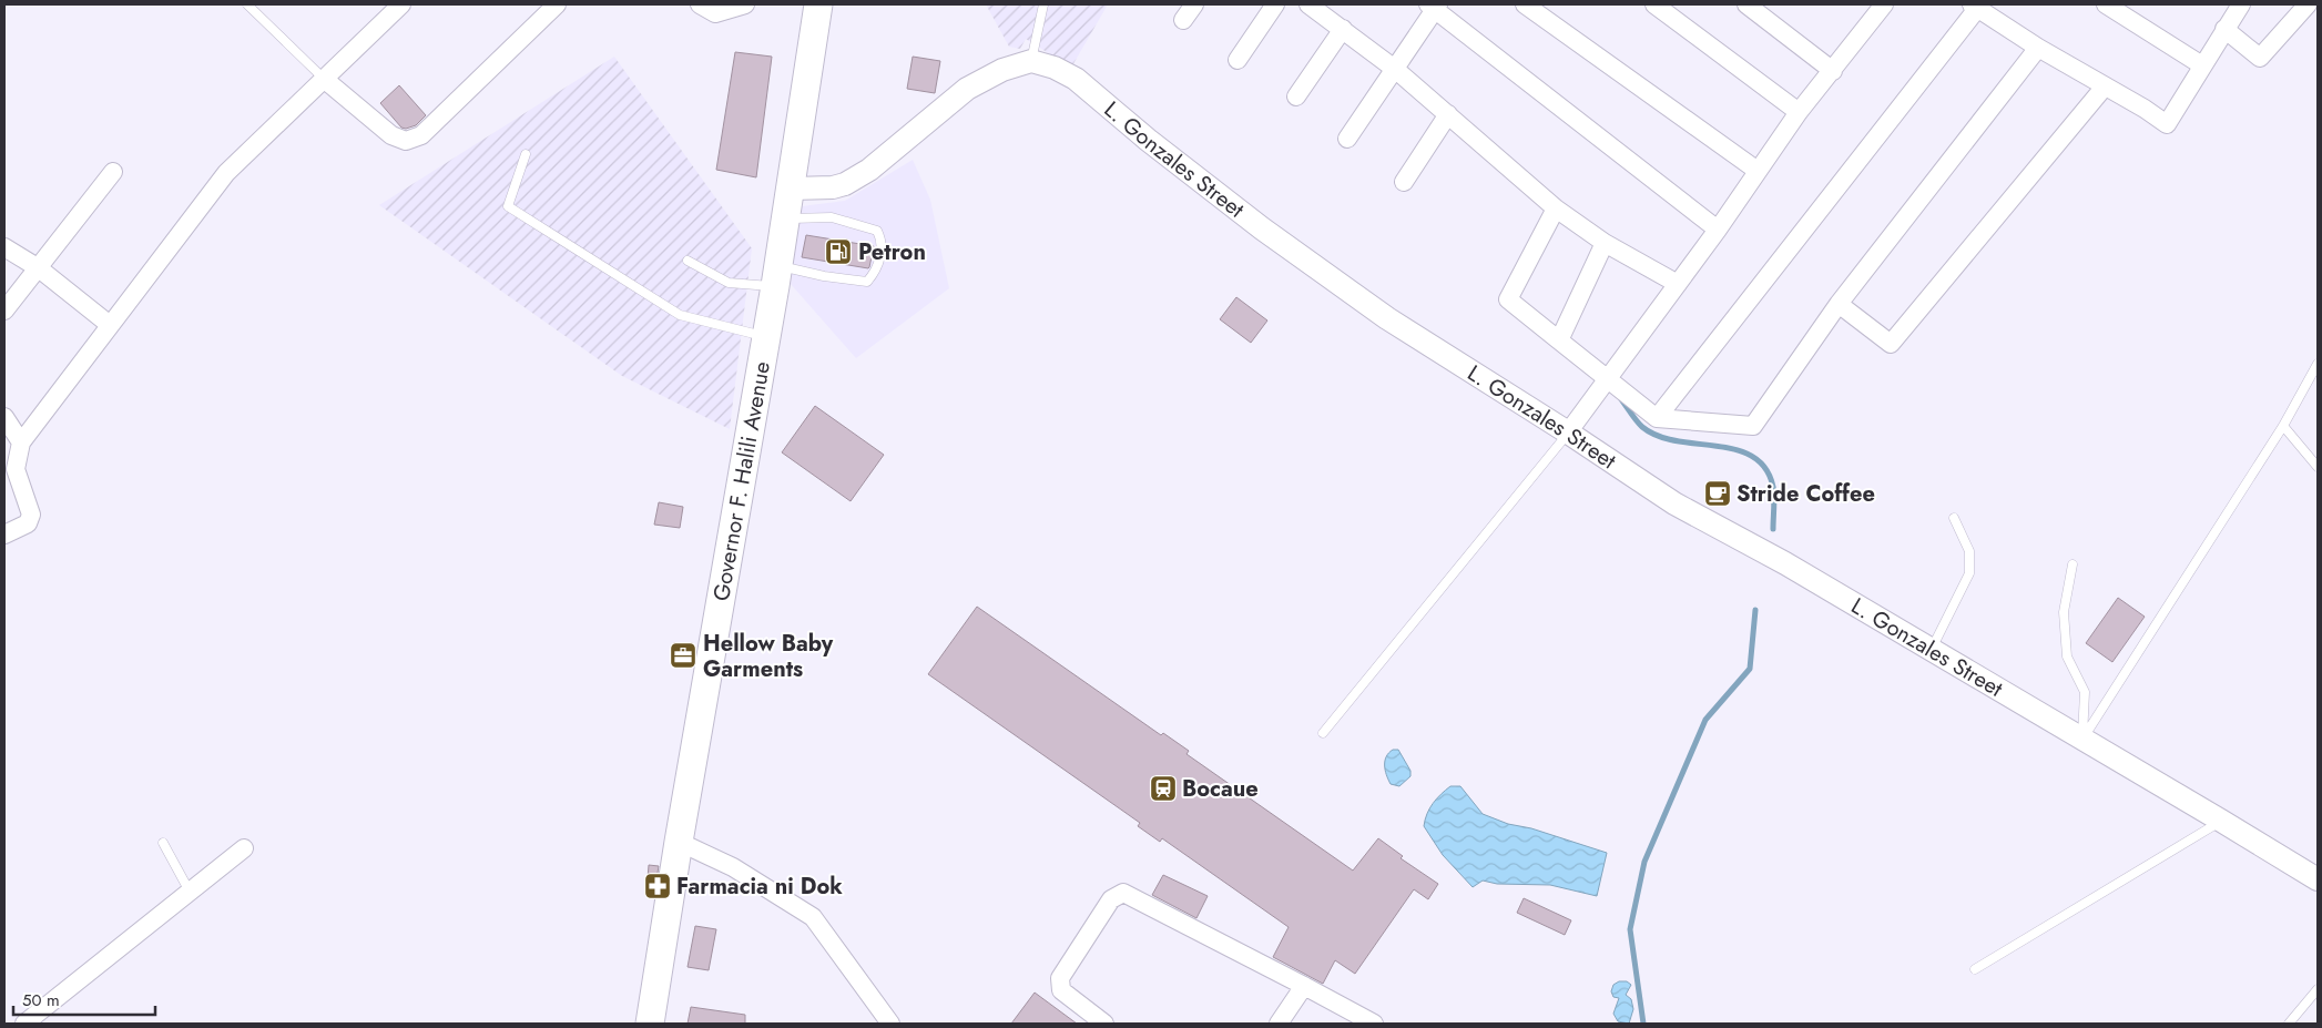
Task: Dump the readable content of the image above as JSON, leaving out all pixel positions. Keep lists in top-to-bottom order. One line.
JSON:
{"streets":{"main road":["Governor F. Halili Avenue"],"street":["L. Gonzales Street"]},"places":{"fuel station":["Petron"],"cafe":["Stride Coffee"],"office":["Hellow Baby Garments"],"station":["Bocaue"],"pharmacy":["Farmacia ni Dok"]},"scale_bar":"50 m"}
